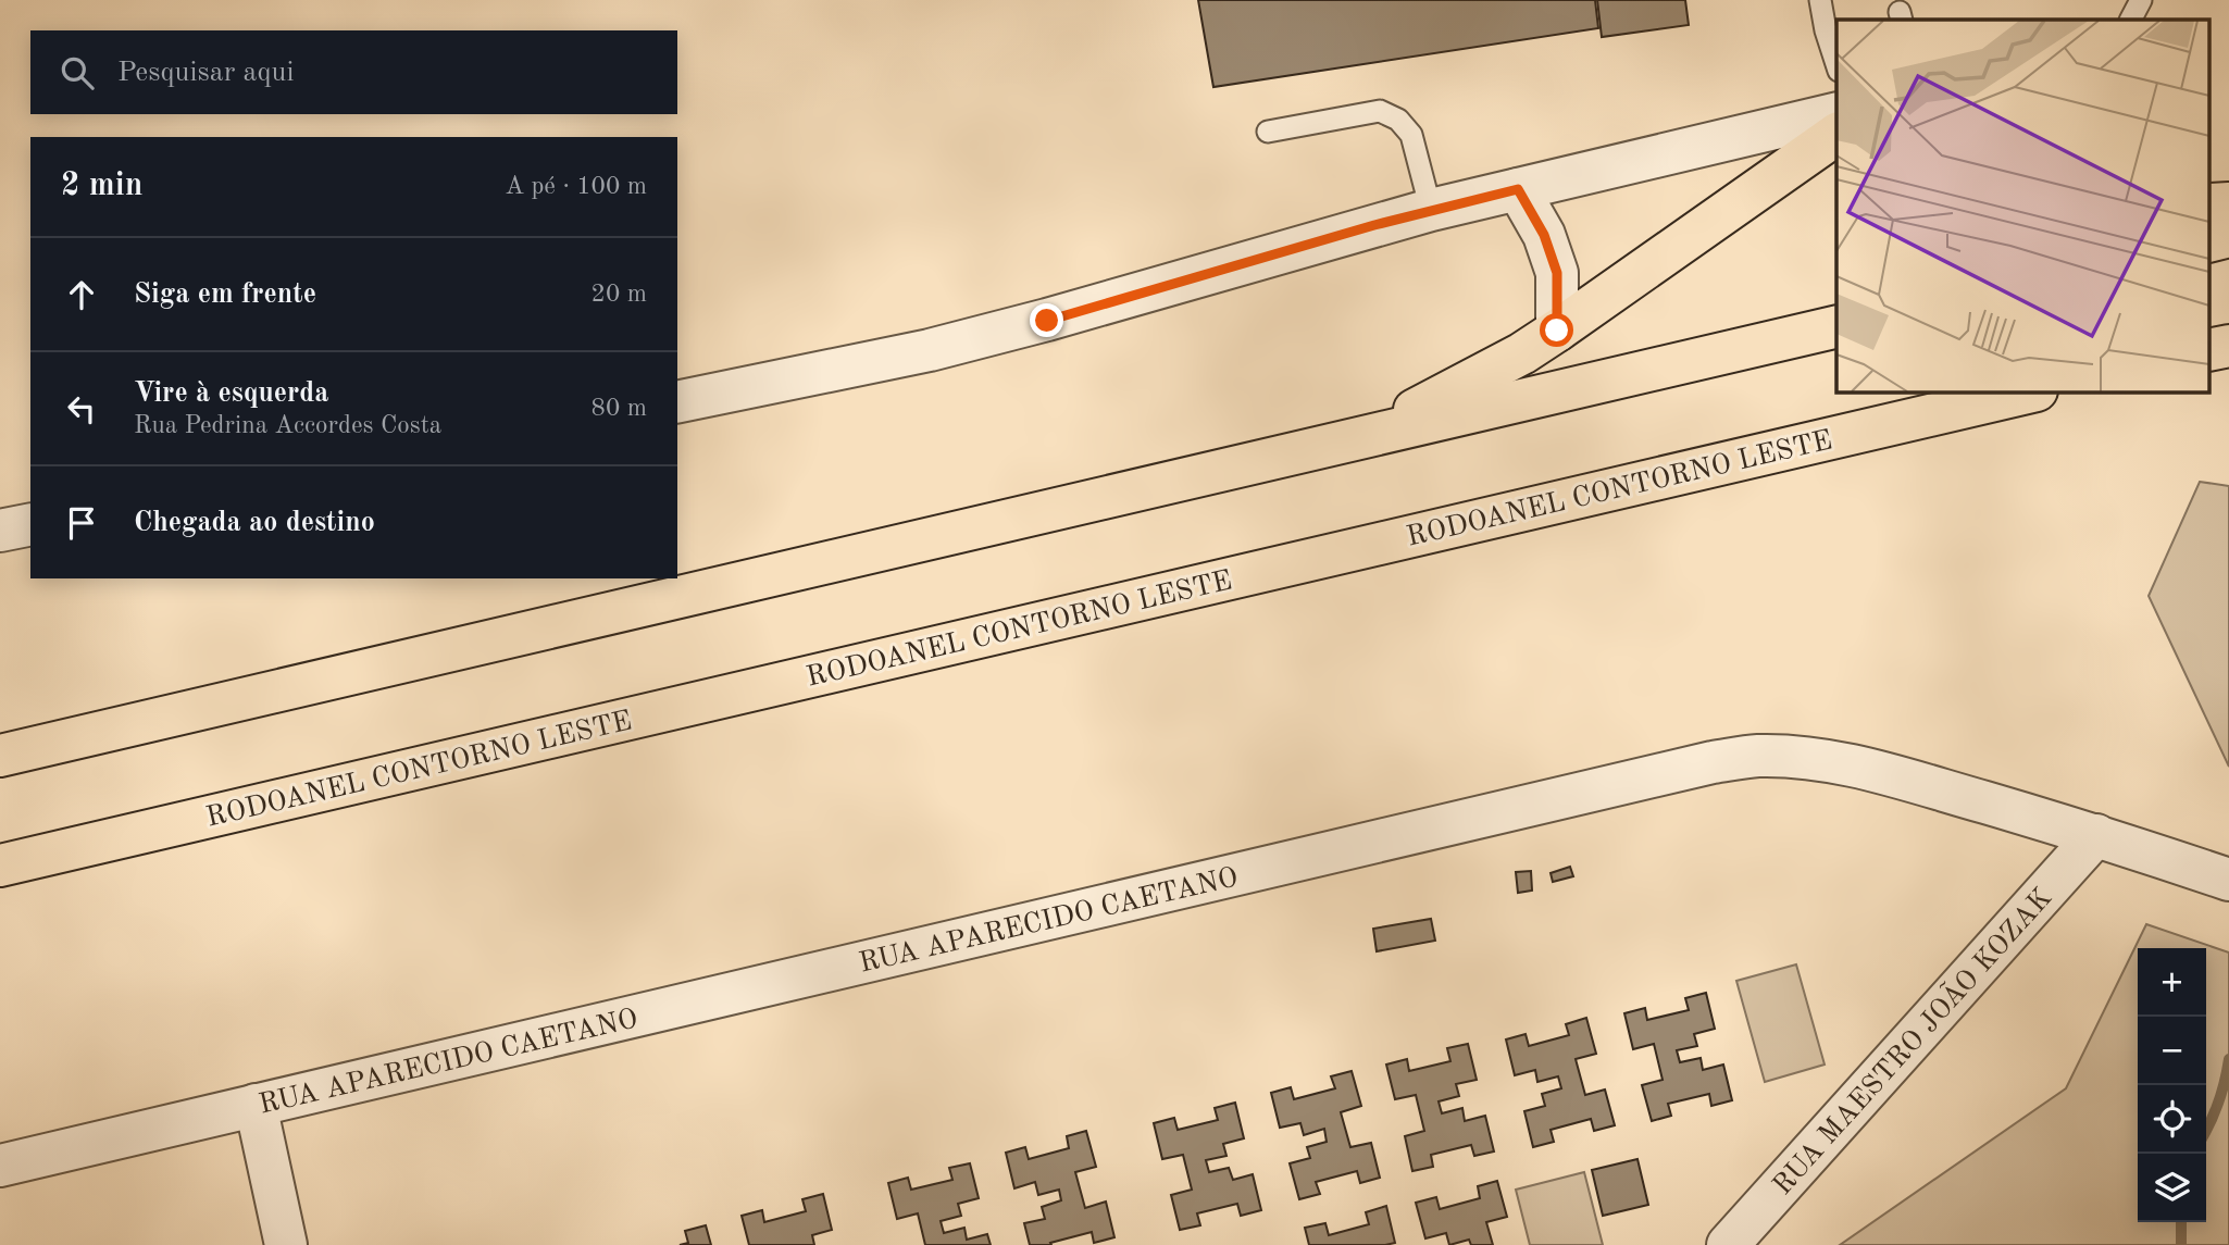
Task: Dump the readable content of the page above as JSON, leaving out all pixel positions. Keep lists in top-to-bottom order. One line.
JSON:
{"streets":{"highway":["RODOANEL CONTORNO LESTE"],"street":["RUA APARECIDO CAETANO","RUA MAESTRO JOÃO KOZAK"]},"crossings":[["RUA APARECIDO CAETANO","RUA MAESTRO JOÃO KOZAK"]],"page":{"search":"Pesquisar aqui","heading":["2 min","A pé · 100 m"],"list":[["Siga em frente","20 m"],["Vire à esquerda","Rua Pedrina Accordes Costa","80 m"],"Chegada ao destino"],"map_buttons":["+","−"]}}
